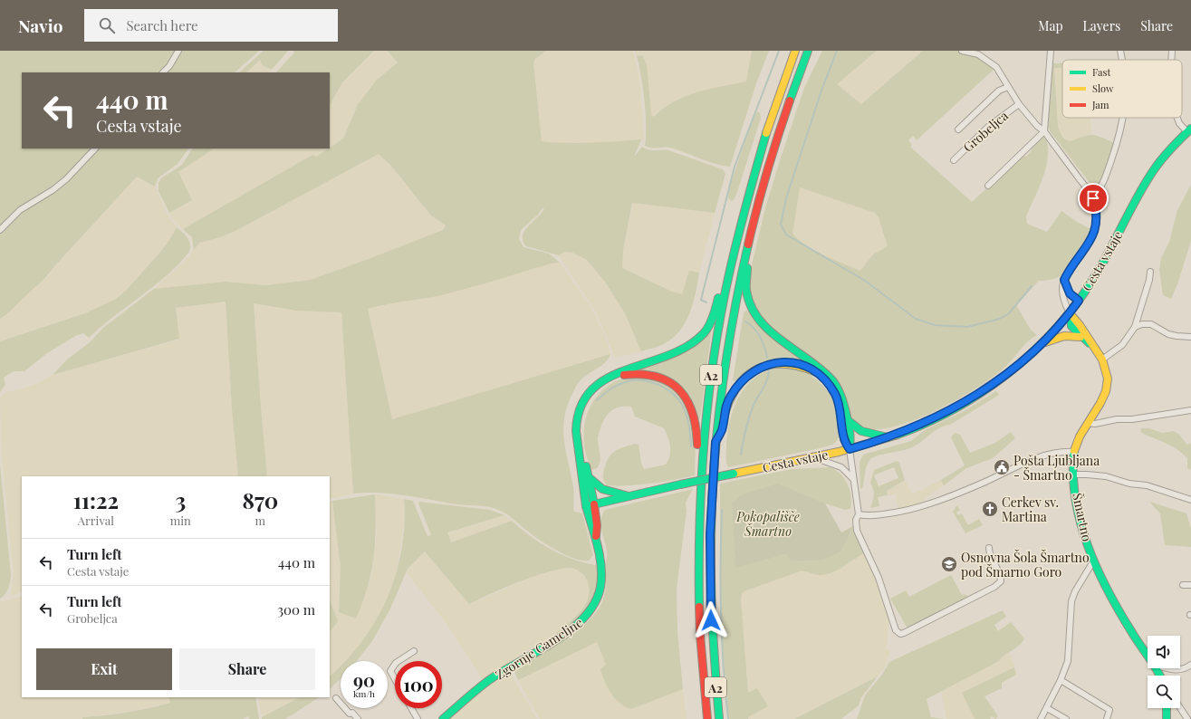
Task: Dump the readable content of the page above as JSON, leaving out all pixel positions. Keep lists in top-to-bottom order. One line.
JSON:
{"streets":{"main road":["Cesta vstaje","A2","Šmartno","Zgornje Gameljne"],"street":["Grobeljca"]},"crossings":[["Grobeljca","Cesta vstaje"],["Cesta vstaje","Zgornje Gameljne"],["A2","Zgornje Gameljne"]],"parks":["Pokopališče Šmartno"],"places":{"public building":["Pošta Ljubljana - Šmartno"],"church":["Cerkev sv. Martina"],"school or university":["Osnovna Šola Šmartno pod Šmarno Goro"]},"legend":["Fast","Slow","Jam"],"page":{"header":"Navio","search":"Search here","nav":["Map","Layers","Share"],"turn":["440 m","Cesta vstaje"],"eta":["11:22","Arrival","3","min","870","m"],"list":[{"name":"Turn left","note":"Cesta vstaje","value":"440 m"},{"name":"Turn left","note":"Grobeljca","value":"300 m"}],"buttons":["Exit","Share"],"speed":"90 km/h","limit":"100"}}
